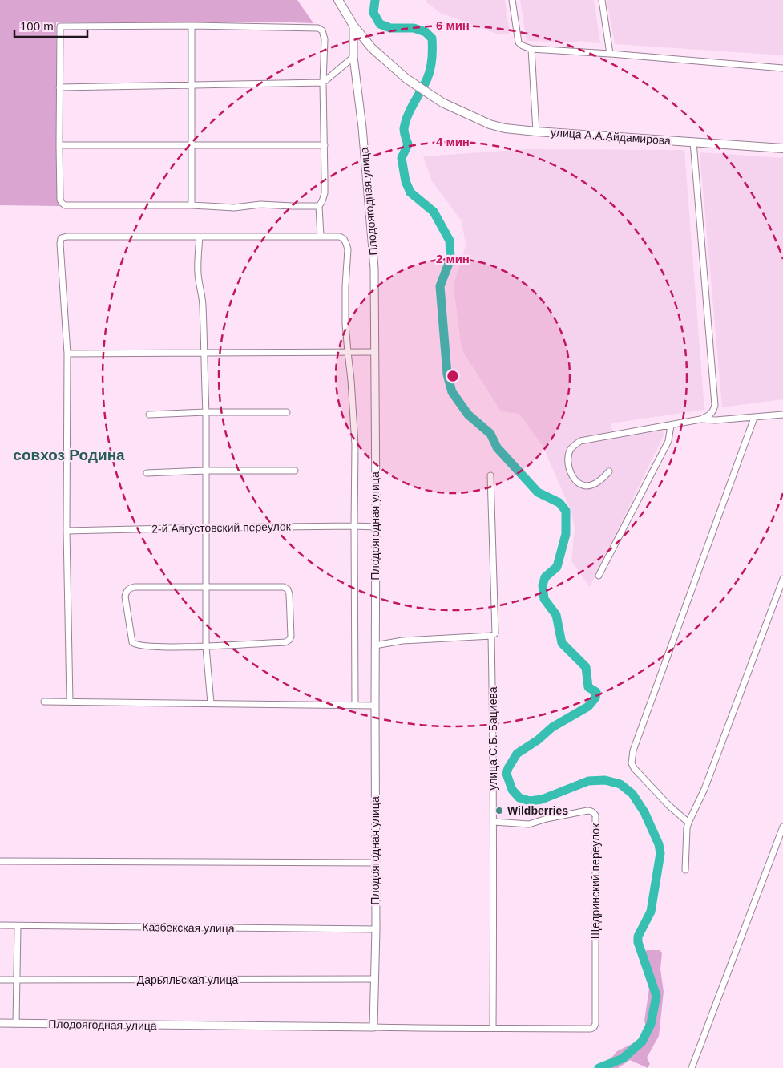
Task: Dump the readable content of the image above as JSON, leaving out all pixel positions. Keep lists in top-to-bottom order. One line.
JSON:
{"streets":{"main road":["улица А.А.Айдамирова"],"street":["Плодоягодная улица","2-й Августовский переулок","улица С.Б. Бациева","Щедринский переулок","Казбекская улица","Дарьяльская улица"]},"crossings":[["улица А.А.Айдамирова","Плодоягодная улица"],["Плодоягодная улица","2-й Августовский переулок"],["Плодоягодная улица","улица С.Б. Бациева"],["Плодоягодная улица","Щедринский переулок"],["Плодоягодная улица","Казбекская улица"],["Плодоягодная улица","Дарьяльская улица"],["улица С.Б. Бациева","Щедринский переулок"]],"districts":["совхоз Родина"],"places":["Wildberries"],"scale_bar":"100 m","rings":["6 мин","4 мин","2 мин"]}
